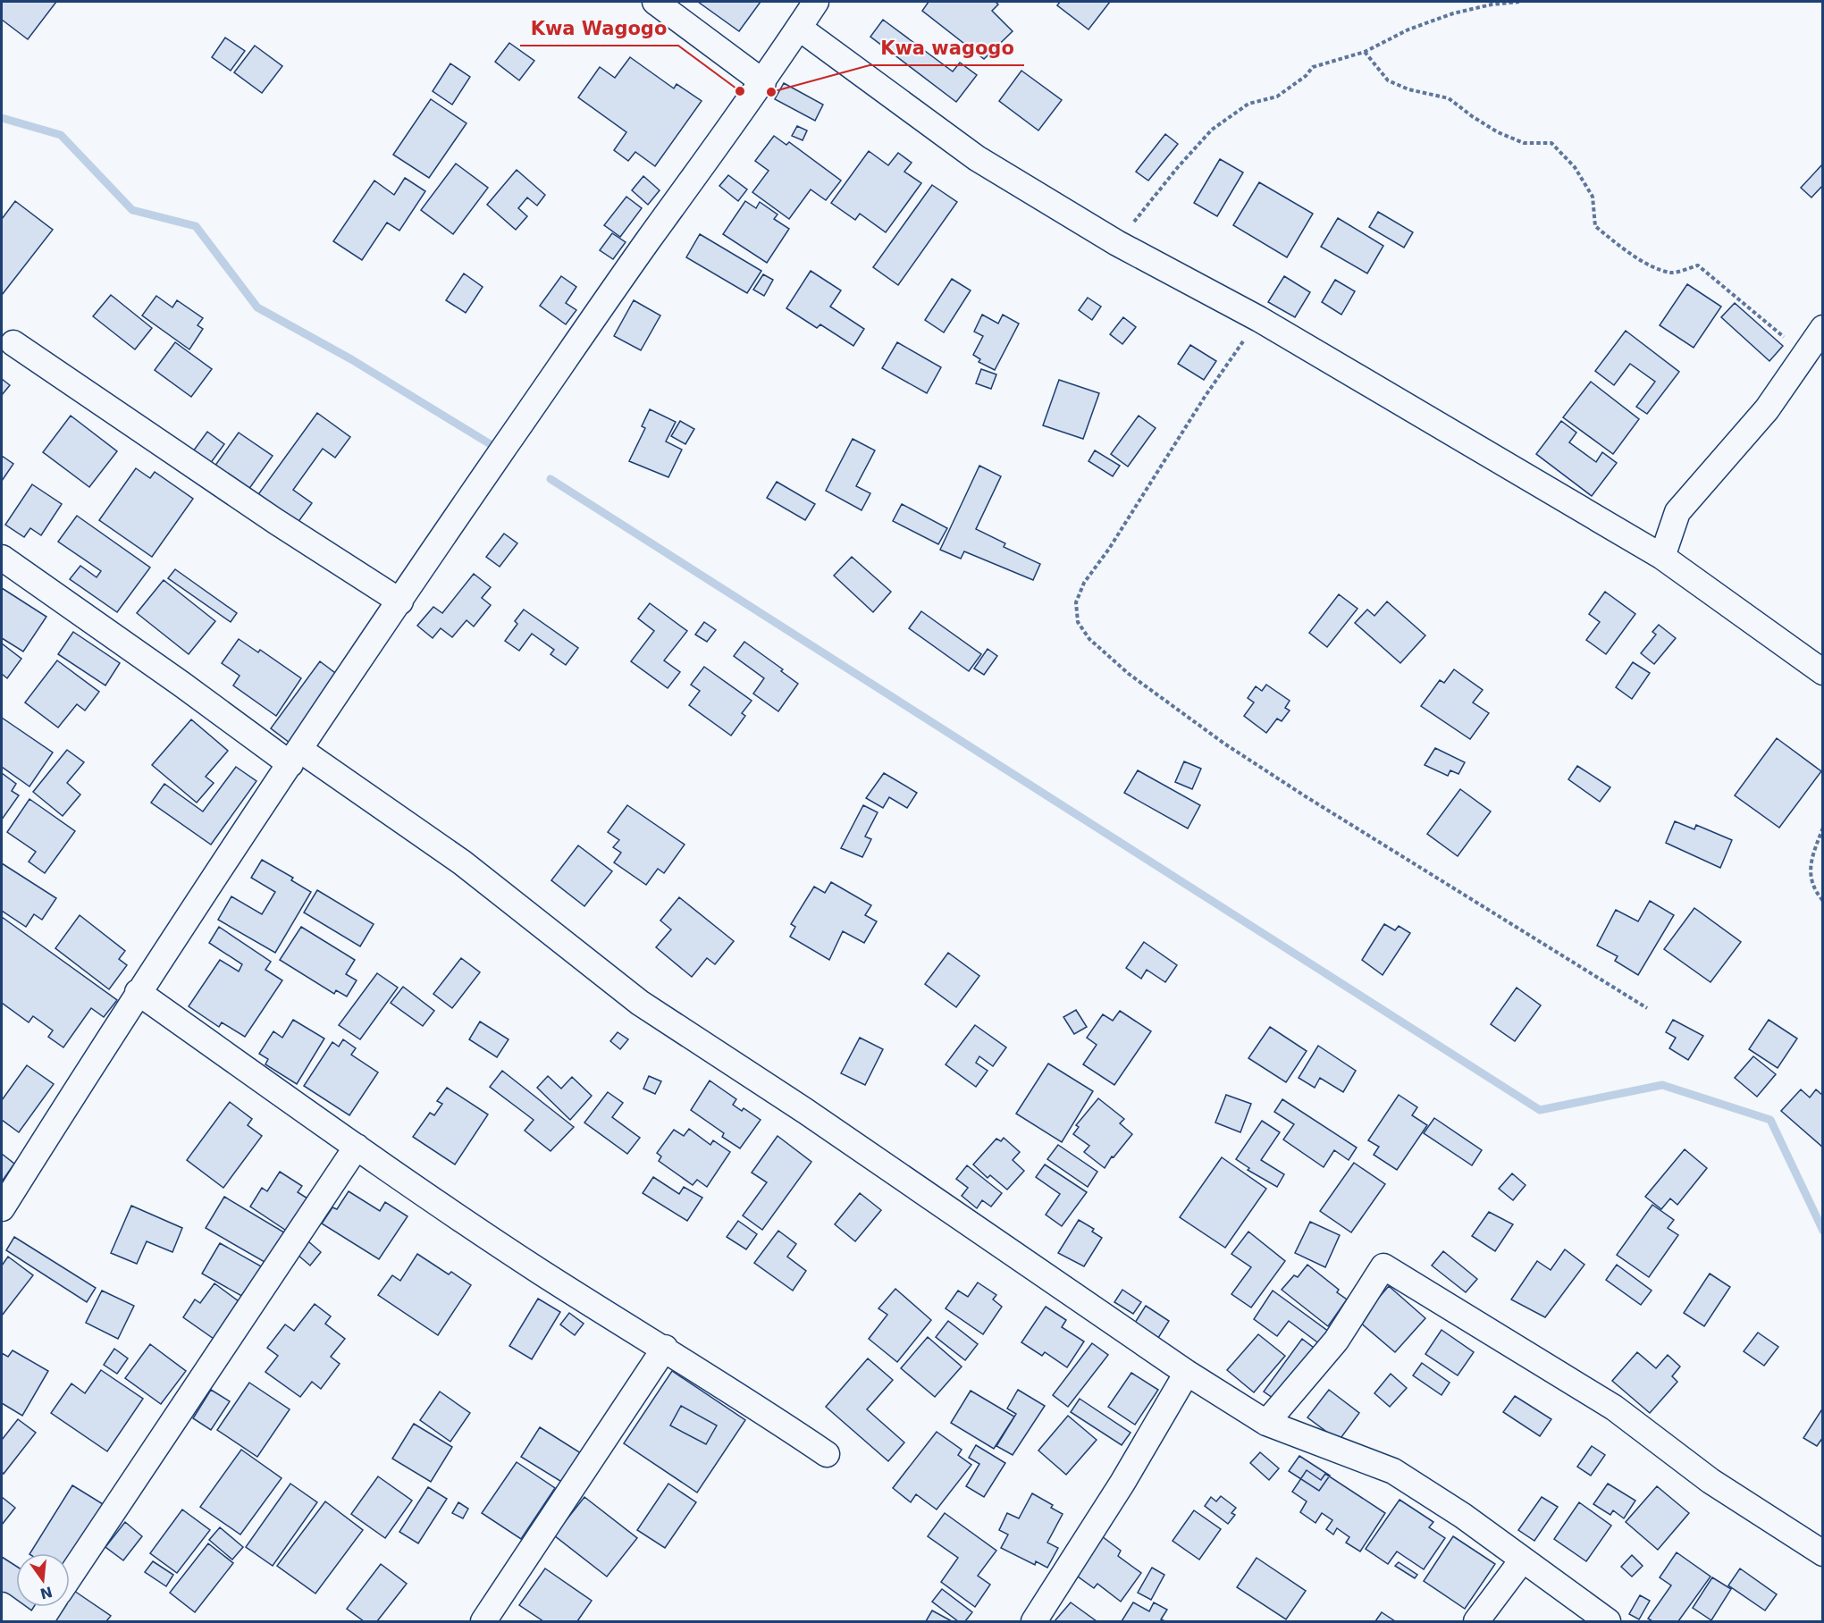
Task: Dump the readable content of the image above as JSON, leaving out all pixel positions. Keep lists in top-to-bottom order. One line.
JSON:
{"places":["Kwa Wagogo","Kwa wagogo"],"north":"bottom"}
